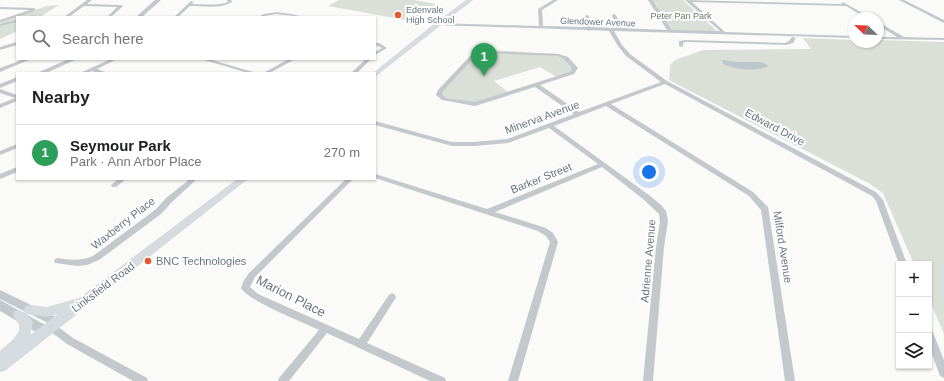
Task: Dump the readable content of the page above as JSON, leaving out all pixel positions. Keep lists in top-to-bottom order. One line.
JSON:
{"streets":{"main road":["Linksfield Road"],"street":["Glendower Avenue","Minerva Avenue","Edward Drive","Barker Street","Waxberry Place","Milford Avenue","Adrienne Avenue","Marion Place"]},"crossings":[["Glendower Avenue","Edward Drive"],["Minerva Avenue","Edward Drive"],["Minerva Avenue","Milford Avenue"],["Minerva Avenue","Adrienne Avenue"],["Barker Street","Adrienne Avenue"]],"parks":["Peter Pan Park"],"places":["Edenvale High School","BNC Technologies"],"north":"top left","page":{"search":"Search here","pins":"1","heading":"Nearby","list":[{"mark":"1","name":"Seymour Park","note":"Park · Ann Arbor Place","value":"270 m"}],"map_buttons":["+","−"]}}
